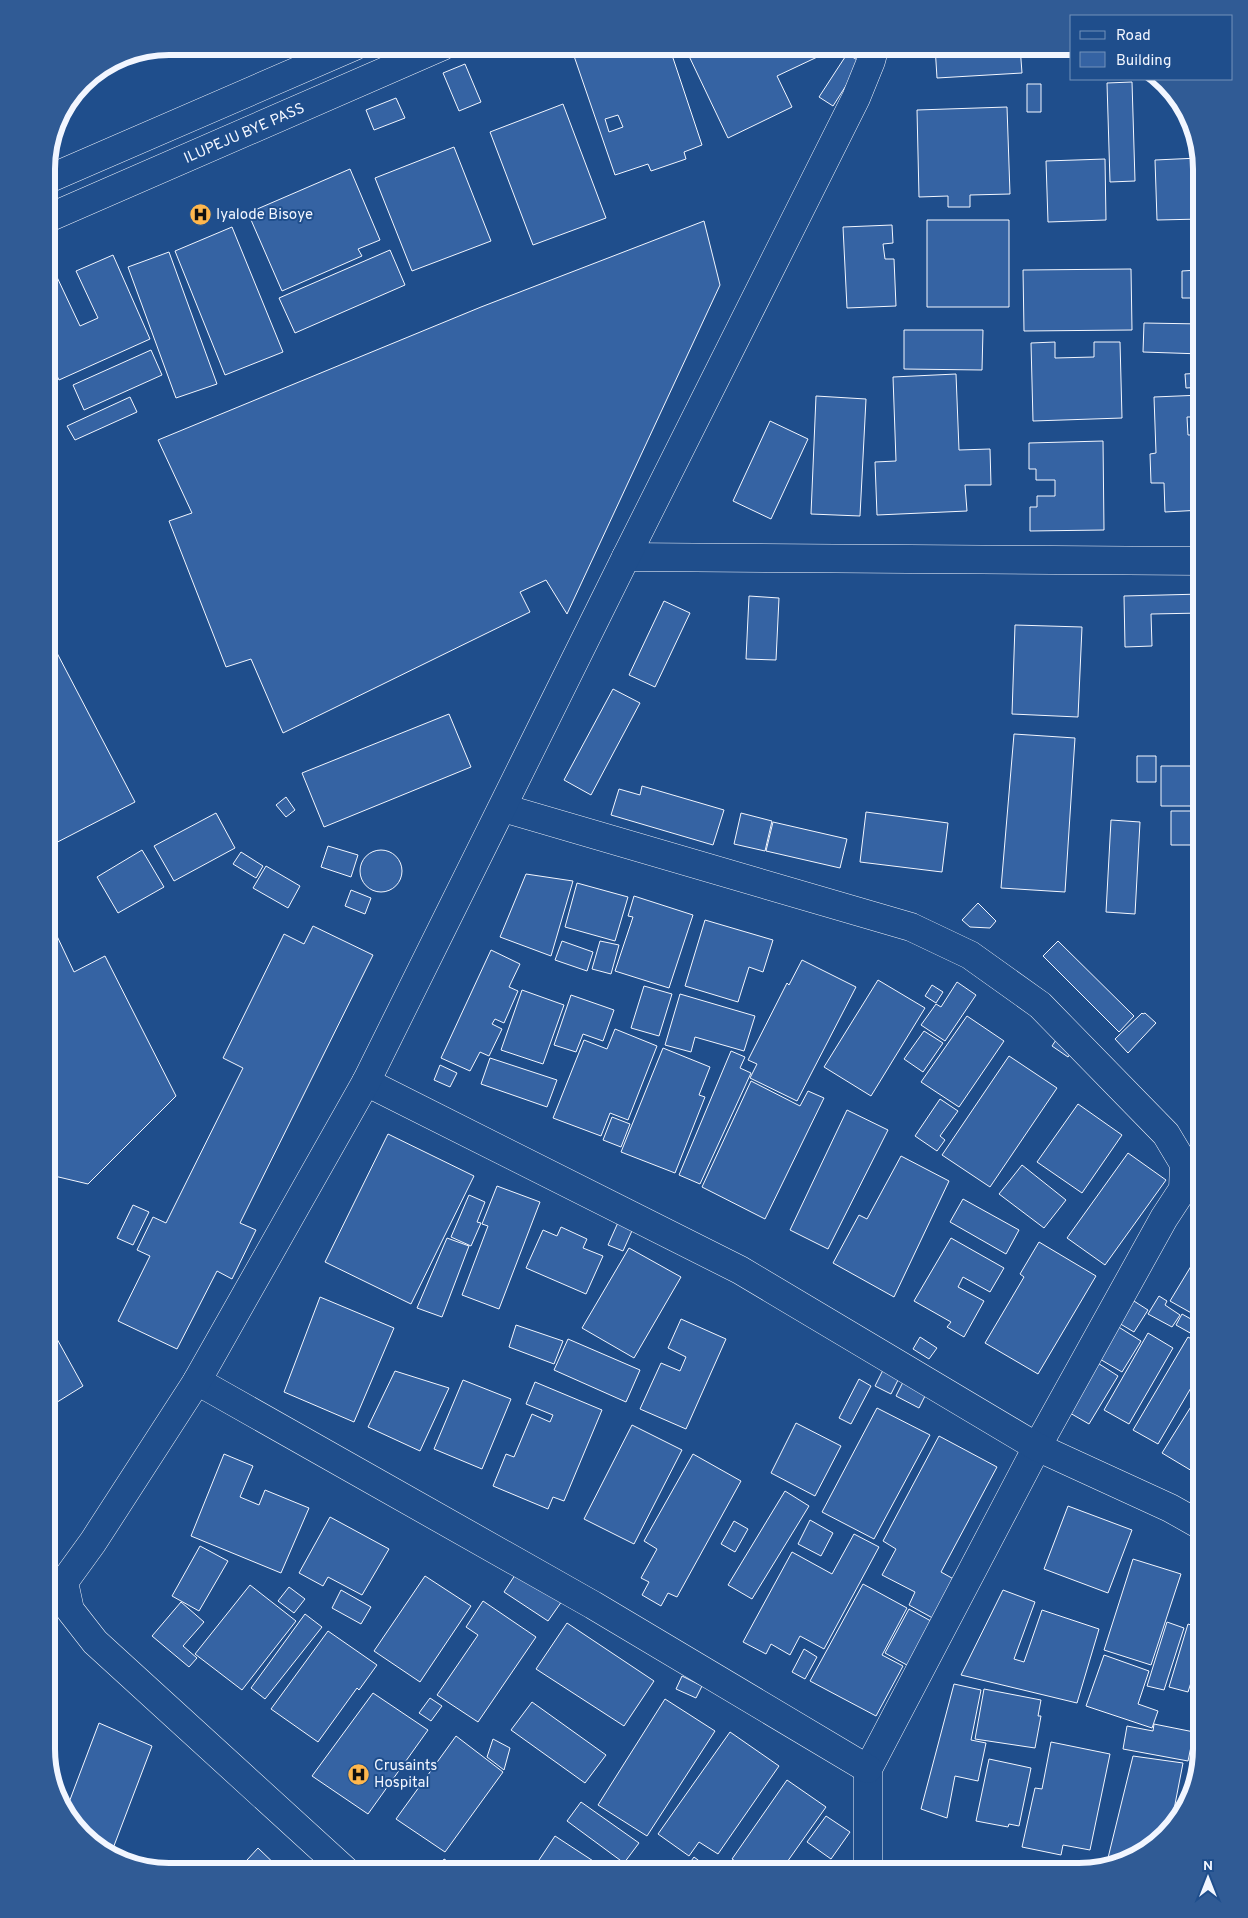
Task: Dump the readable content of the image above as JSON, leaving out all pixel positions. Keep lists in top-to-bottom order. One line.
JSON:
{"streets":{"street":["ILUPEJU BYE PASS"]},"places":{"hospital":["Iyalode Bisoye","Crusaints Hospital"]},"legend":["Road","Building"],"north":"top"}
